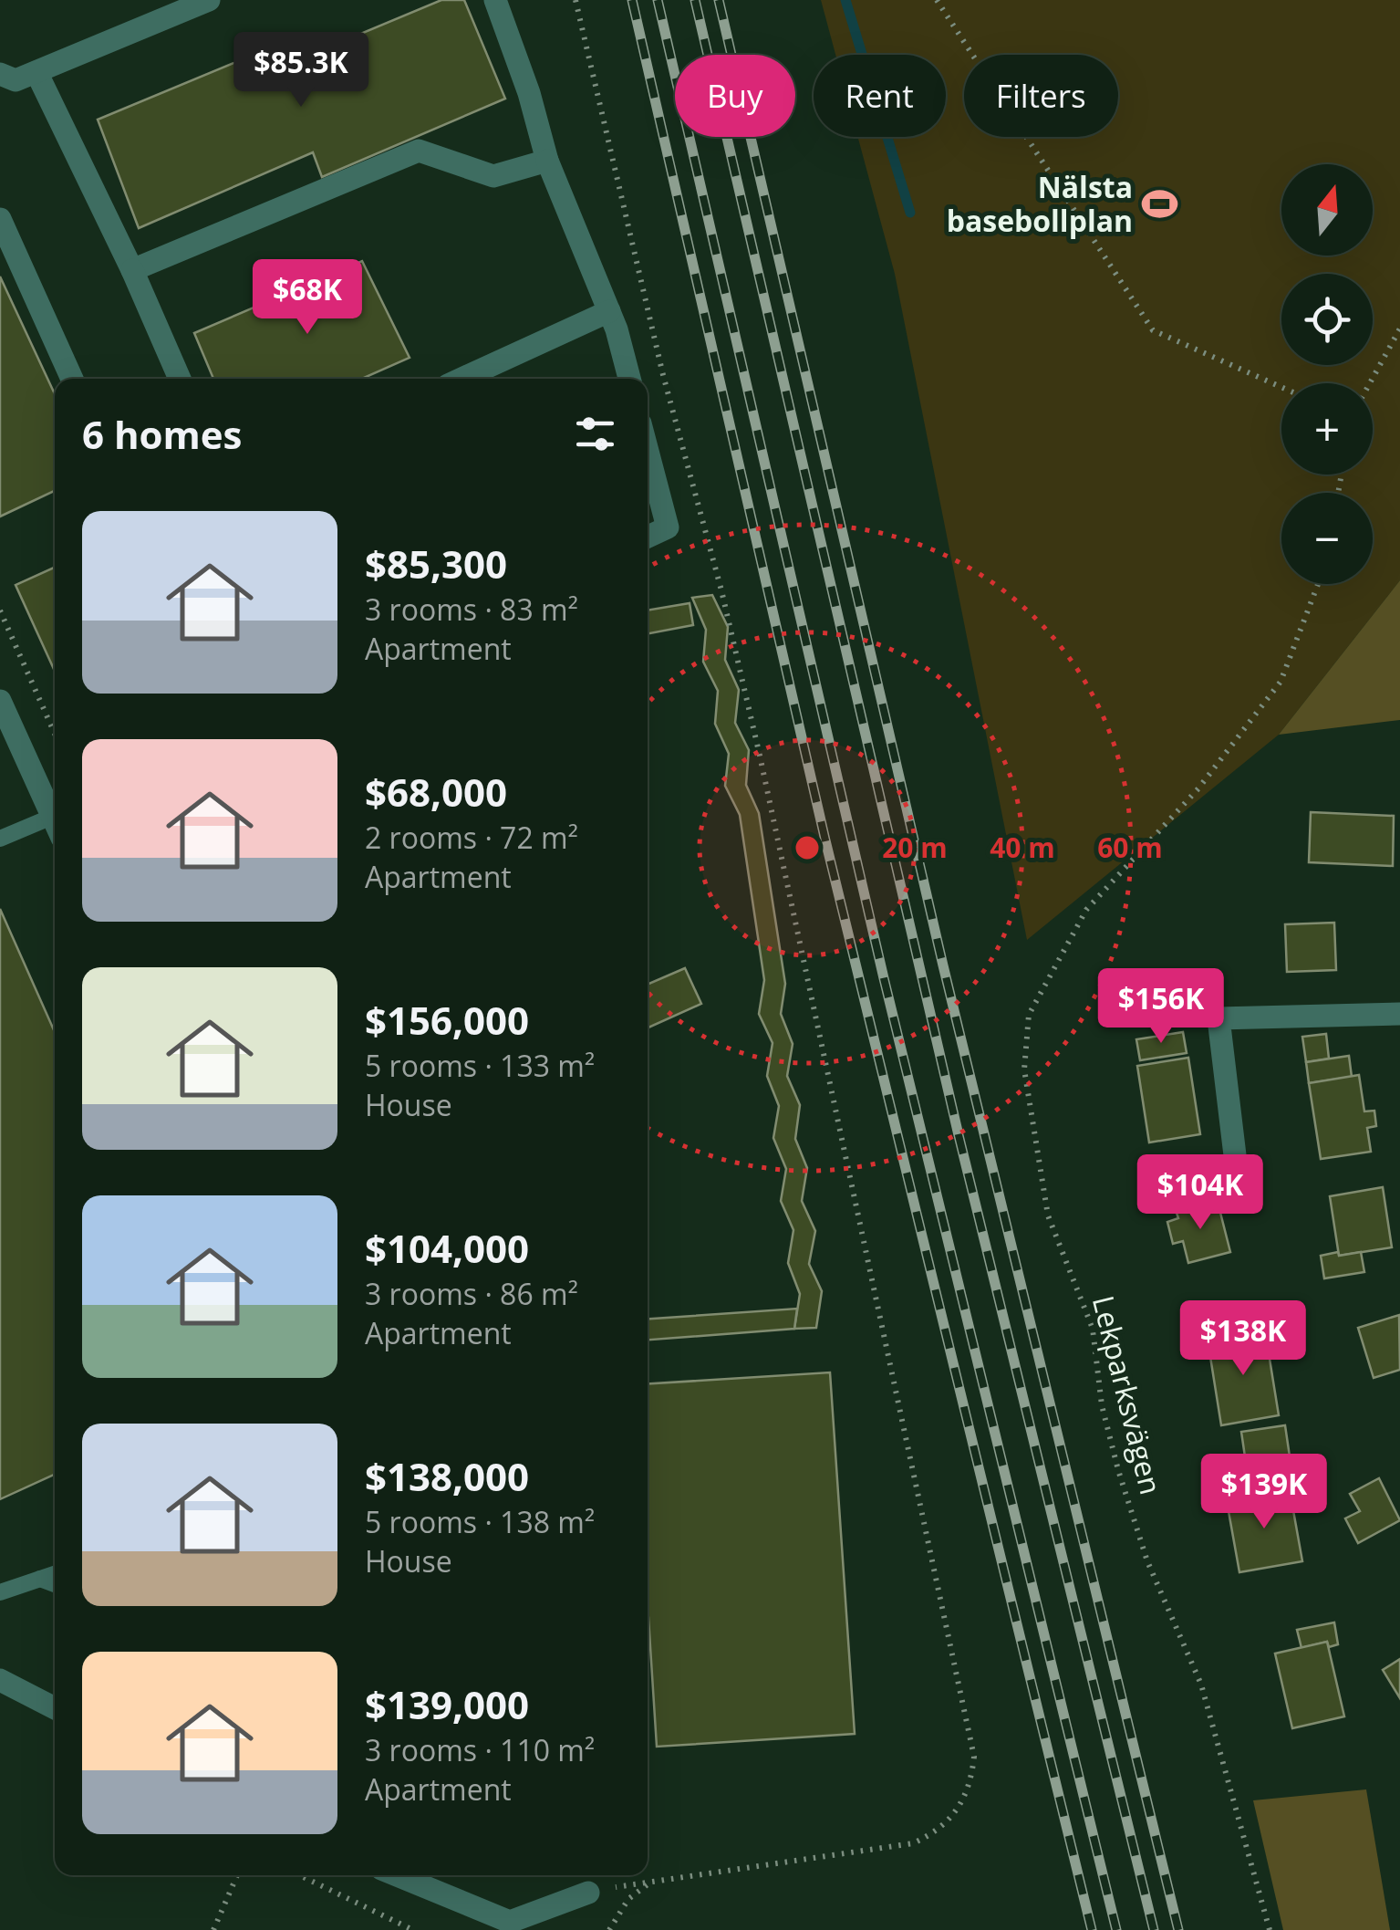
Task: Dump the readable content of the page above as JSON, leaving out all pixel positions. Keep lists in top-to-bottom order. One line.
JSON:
{"streets":{"path":["Lekparksvägen"]},"places":{"sports":["Nälsta basebollplan"]},"north":"top","page":{"price":["$85.3K","$68K","$156K","$104K","$138K","$139K"],"chip":["Buy","Rent","Filters"],"map_buttons":["+","−"],"heading":"6 homes","list":[{"name":"$85,300","note":"3 rooms · 83 m² · Apartment"},{"name":"$68,000","note":"2 rooms · 72 m² · Apartment"},{"name":"$156,000","note":"5 rooms · 133 m² · House"},{"name":"$104,000","note":"3 rooms · 86 m² · Apartment"},{"name":"$138,000","note":"5 rooms · 138 m² · House"},{"name":"$139,000","note":"3 rooms · 110 m² · Apartment"}]},"rings":["20 m","40 m","60 m"]}
